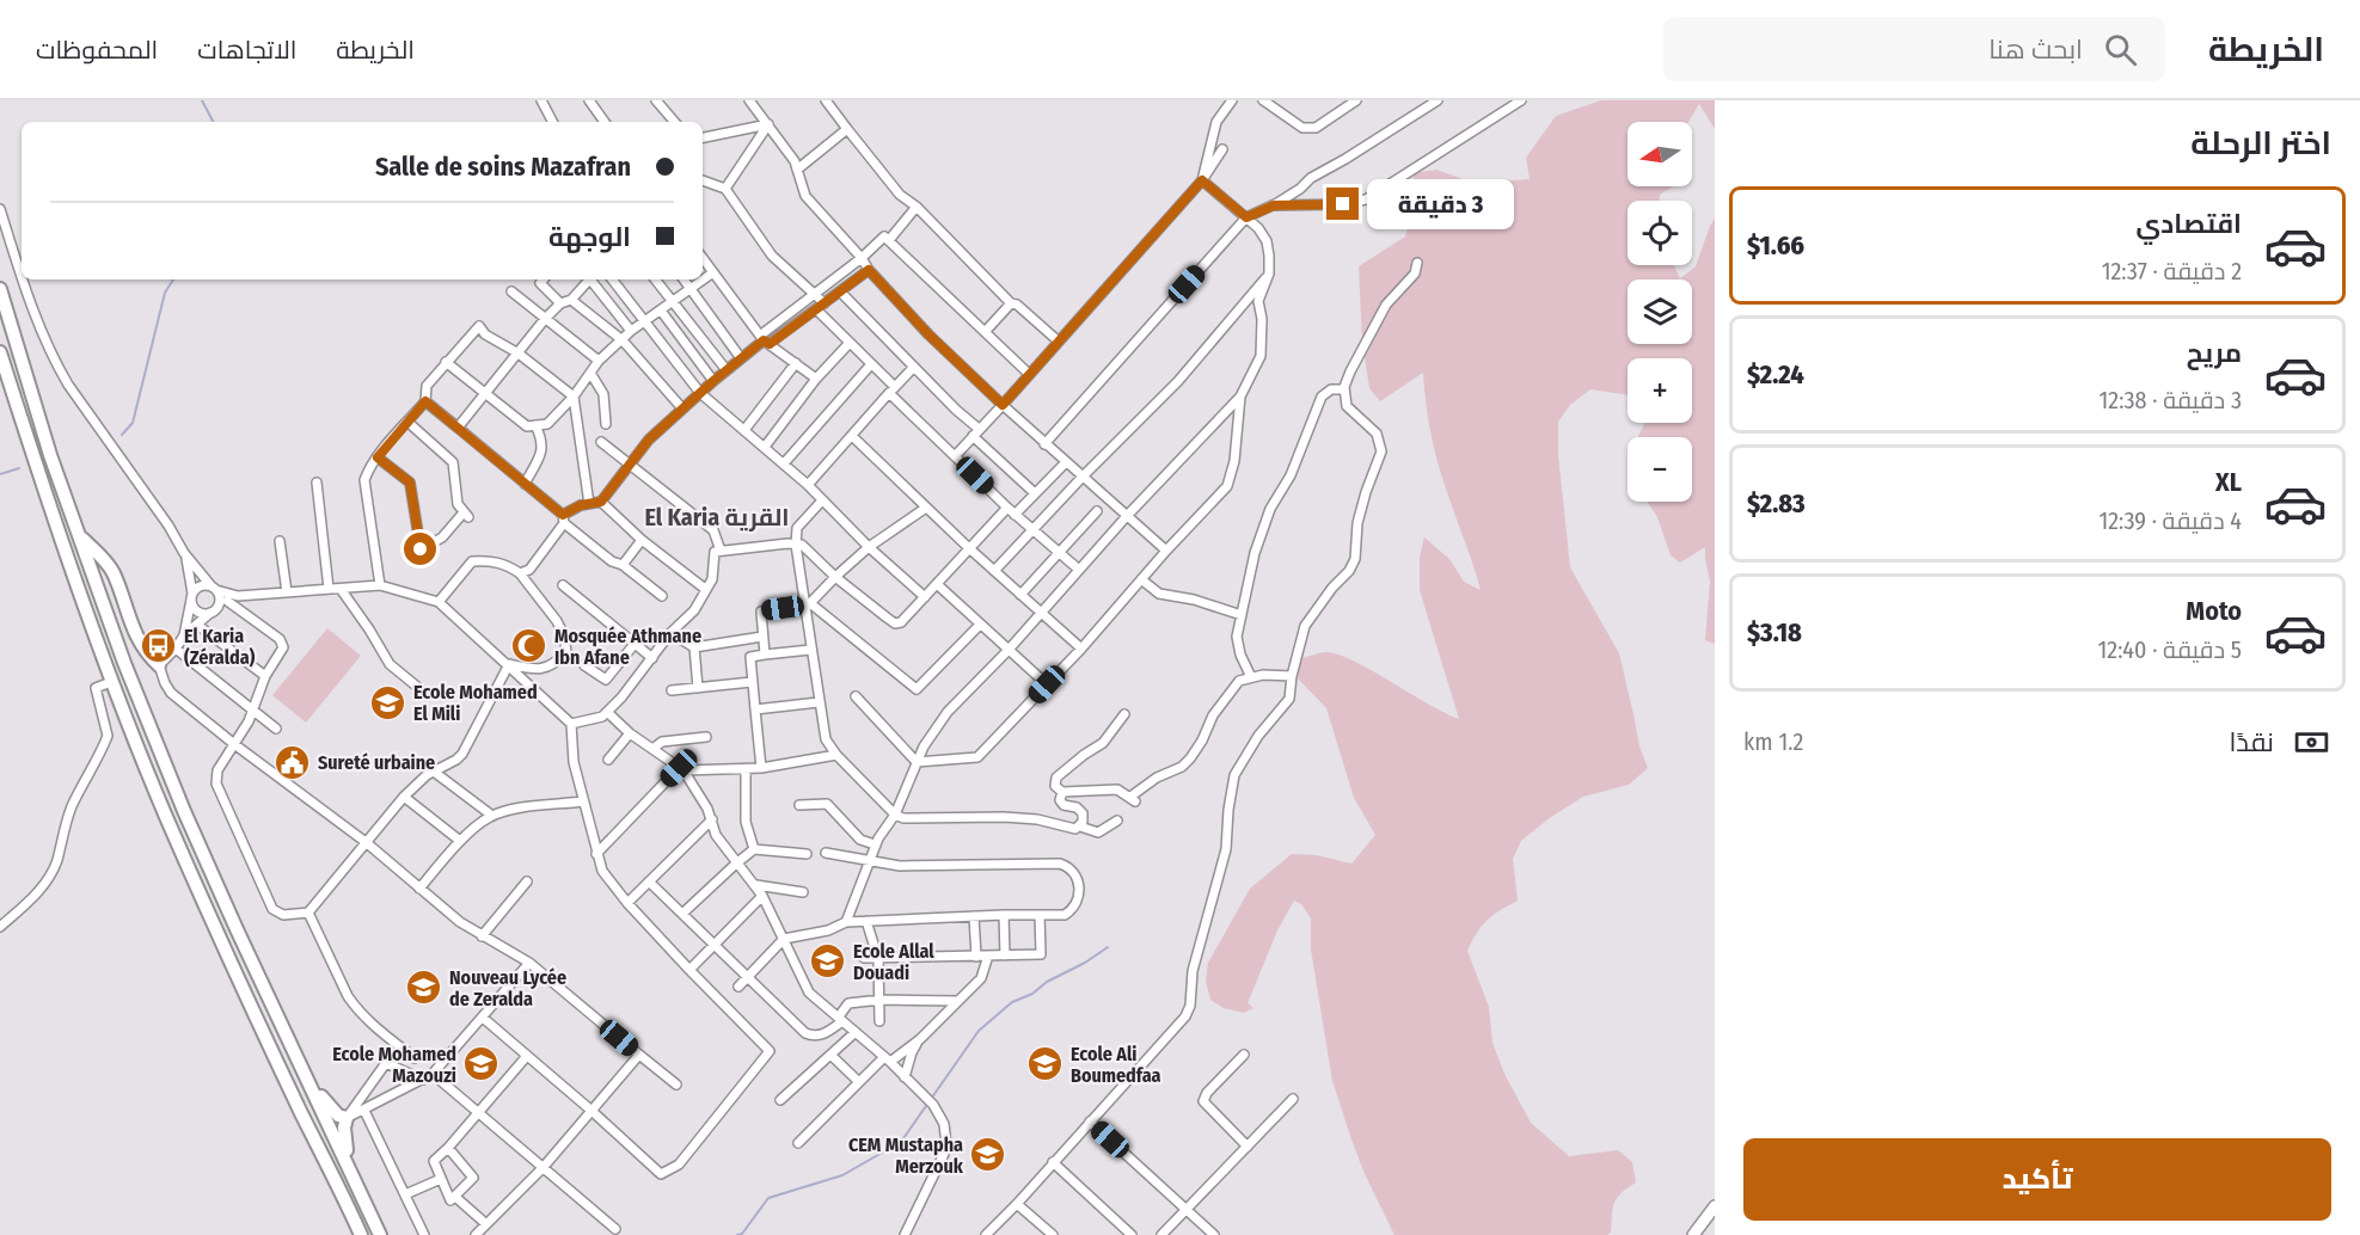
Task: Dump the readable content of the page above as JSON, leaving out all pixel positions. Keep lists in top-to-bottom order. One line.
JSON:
{"districts":["El Karia القرية"],"places":{"bus stop":["El Karia (Zéralda)"],"mosque":["Mosquée Athmane Ibn Afane"],"school or university":["Ecole Mohamed El Mili","Ecole Allal Douadi","Nouveau Lycée de Zeralda","Ecole Mohamed Mazouzi","Ecole Ali Boumedfaa","CEM Mustapha Merzouk"],"public building":["Sureté urbaine"]},"north":"left","page":{"header":"الخريطة","search":"ابحث هنا","nav":["الخريطة","الاتجاهات","المحفوظات"],"heading":"اختر الرحلة","map_buttons":["+","−"],"banner":["Salle de soins Mazafran","الوجهة"],"bubble":"3 دقيقة","list":[{"name":"اقتصادي","note":"2 دقيقة · 12:37","value":"$1.66"},{"name":"مريح","note":"3 دقيقة · 12:38","value":"$2.24"},{"name":"XL","note":"4 دقيقة · 12:39","value":"$2.83"},{"name":"Moto","note":"5 دقيقة · 12:40","value":"$3.18"}],"pay":["نقدًا","1.2 km"],"buttons":"تأكيد"}}
